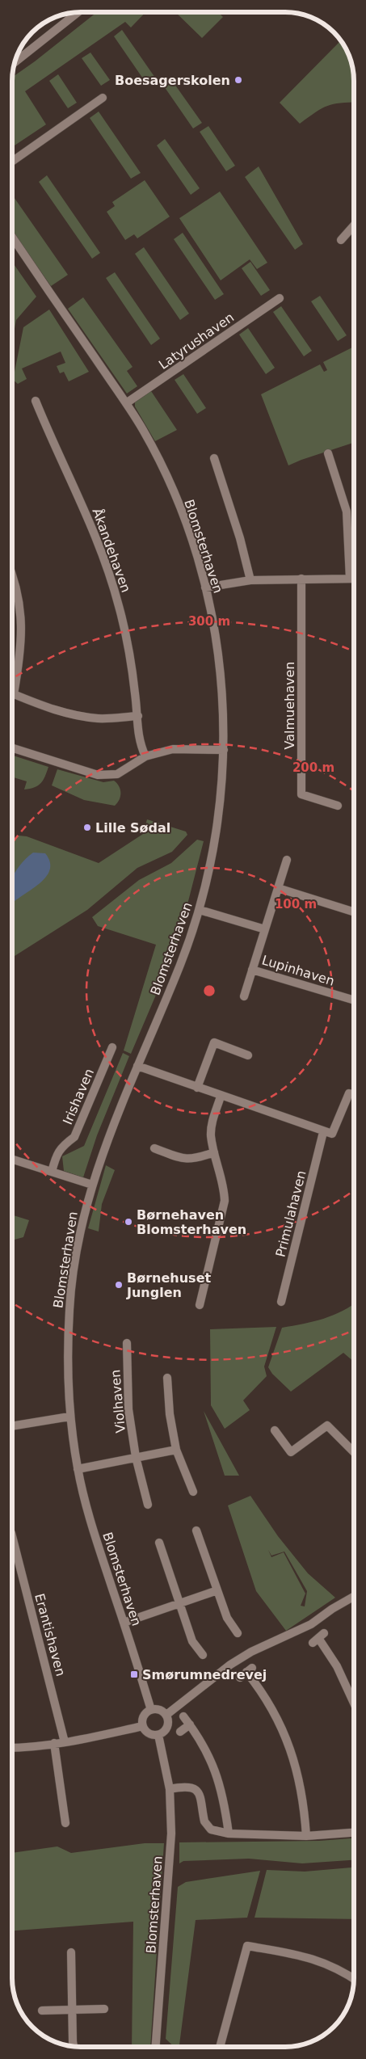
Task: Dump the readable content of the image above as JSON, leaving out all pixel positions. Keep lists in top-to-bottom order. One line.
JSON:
{"streets":{"street":["Latyrushaven","Blomsterhaven","Åkandehaven","Valmuehaven","Lupinhaven","Irishaven","Primulahaven","Violhaven","Erantishaven"]},"crossings":[["Latyrushaven","Blomsterhaven"]],"places":{"other":["Boesagerskolen","Lille Sødal","Børnehaven Blomsterhaven","Børnehuset Junglen"],"transit":["Smørumnedrevej"]},"rings":["300 m","200 m","100 m"]}
